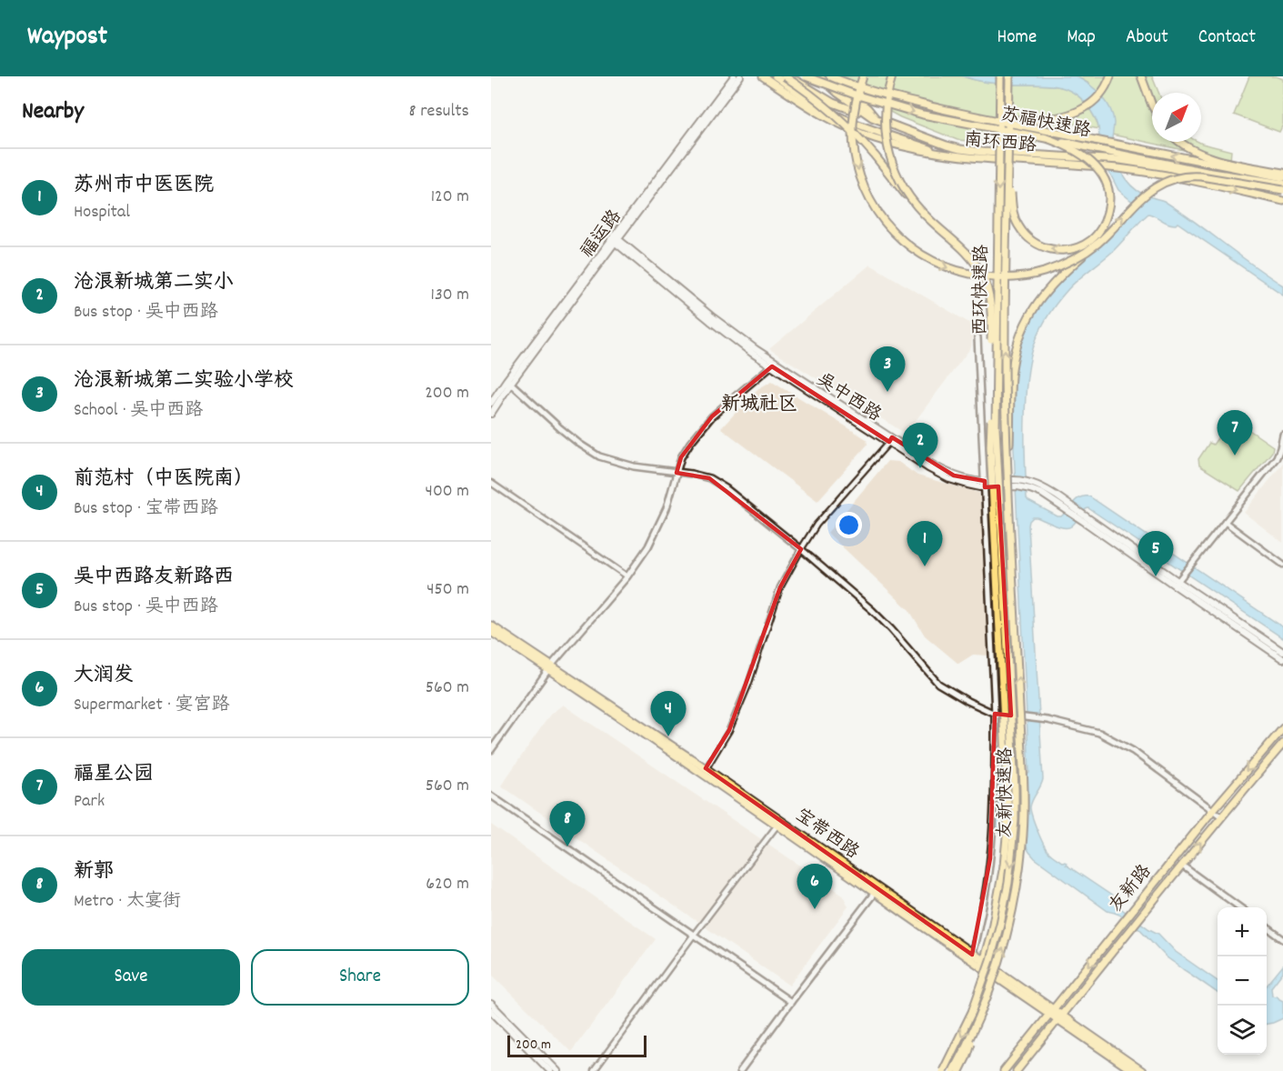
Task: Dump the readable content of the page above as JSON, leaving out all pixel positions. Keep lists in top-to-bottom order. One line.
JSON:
{"streets":{"main road":["苏福快速路","南环西路","福运路","西环快速路","吴中西路","友新快速路","宝带西路","友新路"]},"crossings":[["福运路","吴中西路"],["西环快速路","友新快速路"],["宝带西路","友新路"]],"districts":["新城社区"],"scale_bar":"200 m","north":"top right","page":{"header":"Waypost","nav":["Home","Map","About","Contact"],"heading":["Nearby","8 results"],"list":[{"mark":"1","name":"苏州市中医医院","note":"Hospital","value":"120 m"},{"mark":"2","name":"沧浪新城第二实小","note":"Bus stop · 吴中西路","value":"130 m"},{"mark":"3","name":"沧浪新城第二实验小学校","note":"School · 吴中西路","value":"200 m"},{"mark":"4","name":"前范村（中医院南）","note":"Bus stop · 宝带西路","value":"400 m"},{"mark":"5","name":"吴中西路友新路西","note":"Bus stop · 吴中西路","value":"450 m"},{"mark":"6","name":"大润发","note":"Supermarket · 宴宫路","value":"560 m"},{"mark":"7","name":"福星公园","note":"Park","value":"560 m"},{"mark":"8","name":"新郭","note":"Metro · 太宴街","value":"620 m"}],"pins":["3","7","2","1","5","4","8","6"],"map_buttons":["+","−"],"buttons":["Save","Share"],"scale":"200 m"}}
